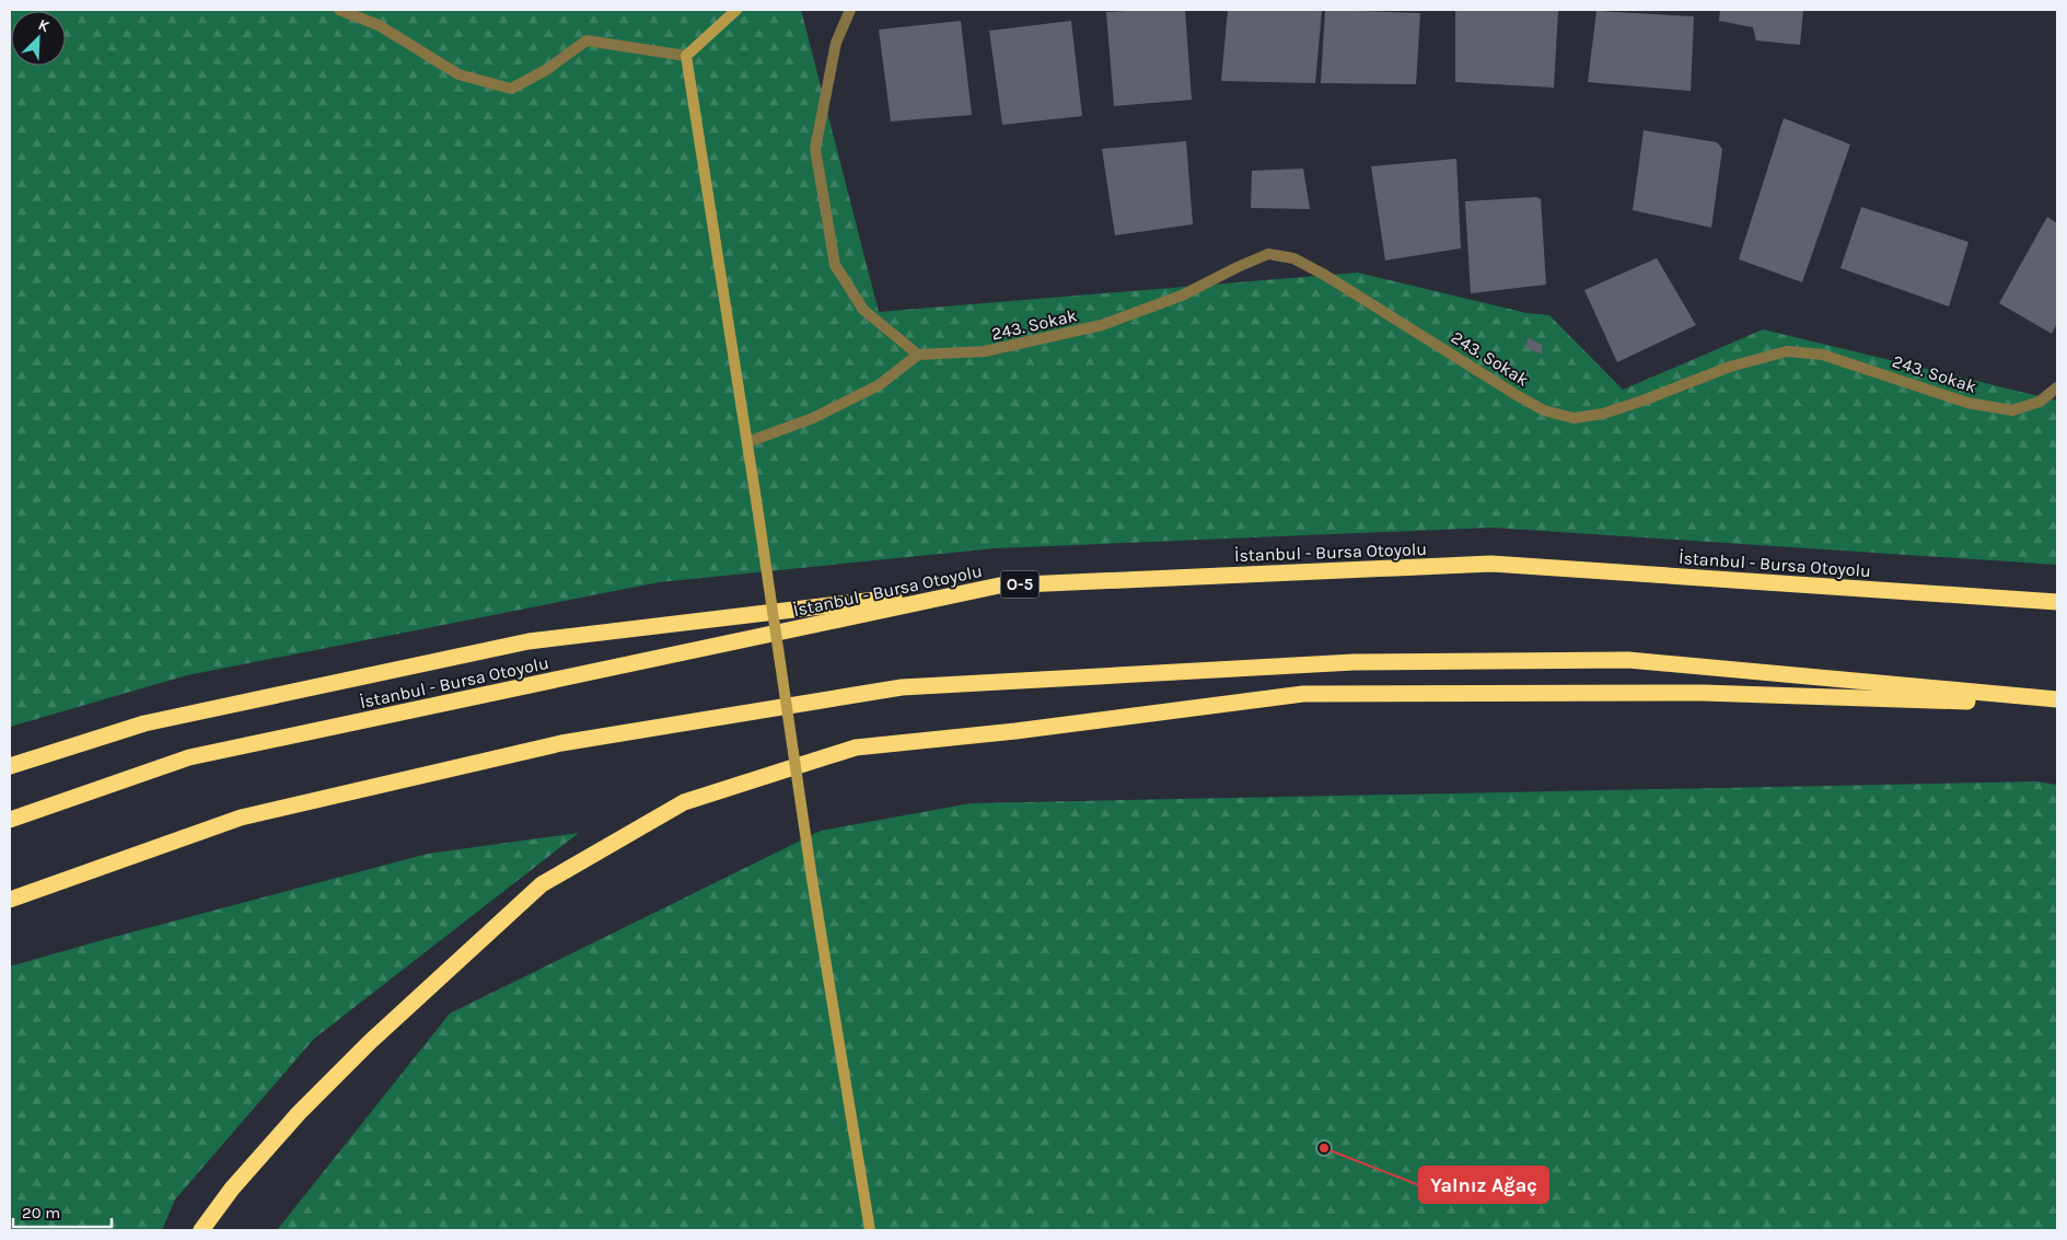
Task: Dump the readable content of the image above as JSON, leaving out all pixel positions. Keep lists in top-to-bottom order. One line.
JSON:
{"streets":{"highway":["İstanbul - Bursa Otoyolu","O-5"],"street":["243. Sokak"]},"places":["Yalnız Ağaç"],"scale_bar":"20 m","north":"top right"}
